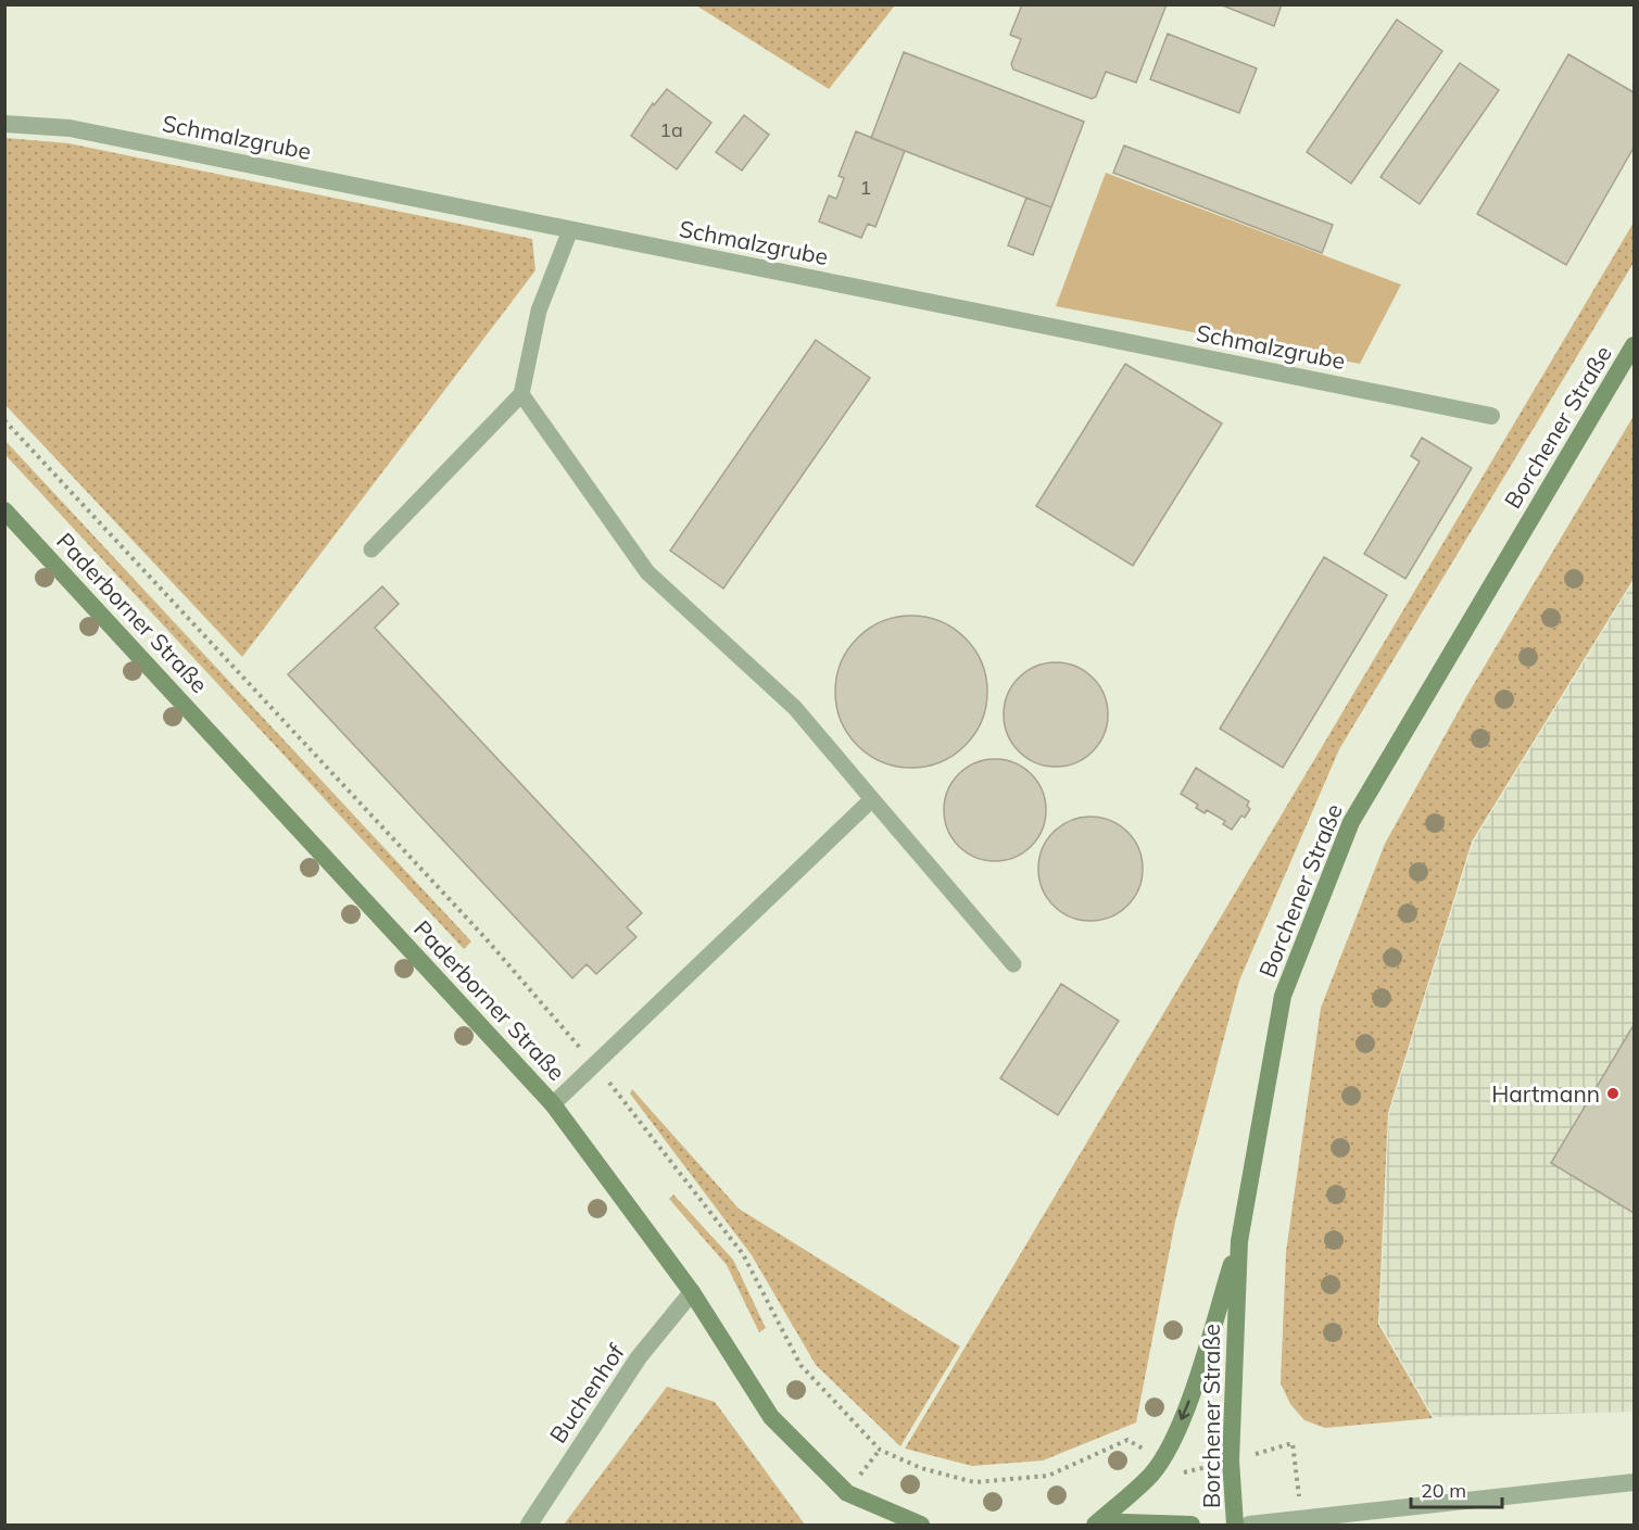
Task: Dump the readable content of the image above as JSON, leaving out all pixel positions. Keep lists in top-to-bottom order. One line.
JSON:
{"streets":{"main road":["Borchener Straße","Paderborner Straße"],"street":["Schmalzgrube","Buchenhof"]},"crossings":[["Paderborner Straße","Buchenhof"]],"places":["Hartmann"],"house_numbers":["1a","1"],"scale_bar":"20 m"}
